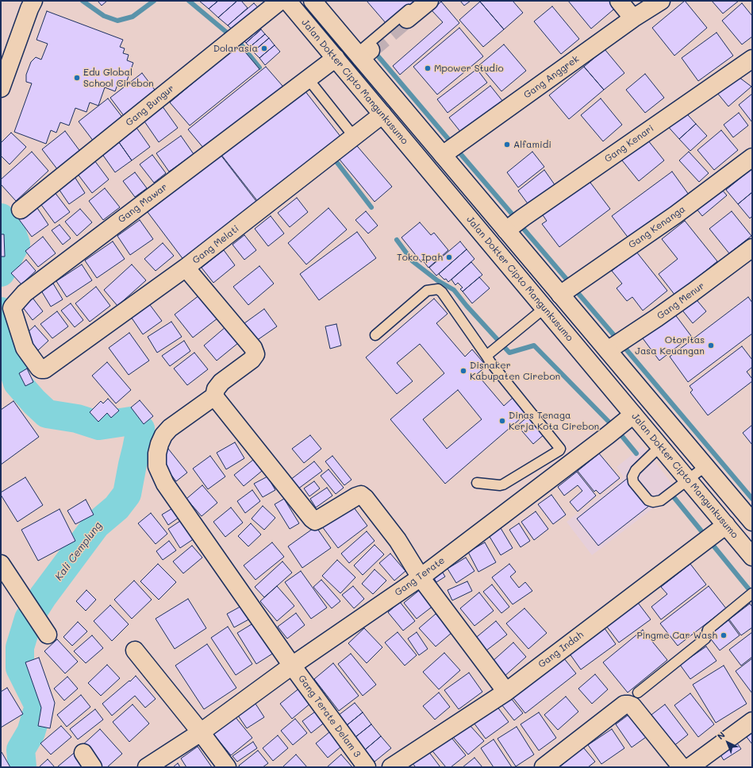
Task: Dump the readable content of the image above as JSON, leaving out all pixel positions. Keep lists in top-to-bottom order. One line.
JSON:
{"streets":{"street":["Gang Anggrek","Jalan Dokter Cipto Mangunkusumo","Gang Bungur","Gang Kenari","Gang Mawar","Gang Kenanga","Gang Melati","Gang Menur","Gang Terate","Gang Indah","Gang Terate Delam 3"]},"crossings":[["Jalan Dokter Cipto Mangunkusumo","Gang Mawar"],["Jalan Dokter Cipto Mangunkusumo","Gang Melati"],["Jalan Dokter Cipto Mangunkusumo","Gang Terate"],["Jalan Dokter Cipto Mangunkusumo","Gang Indah"],["Gang Mawar","Gang Melati"],["Gang Terate","Gang Terate Delam 3"]],"water":["Kali Cemplung"],"places":["Dolarasia","Mpower Studio","Edu Global School Cirebon","Alfamidi","Toko Ipah","Otoritas Jasa Keuangan","Disnaker Kabupaten Cirebon","Dinas Tenaga Kerja Kota Cirebon","P!ngme Car Wash"],"north":"top left"}
